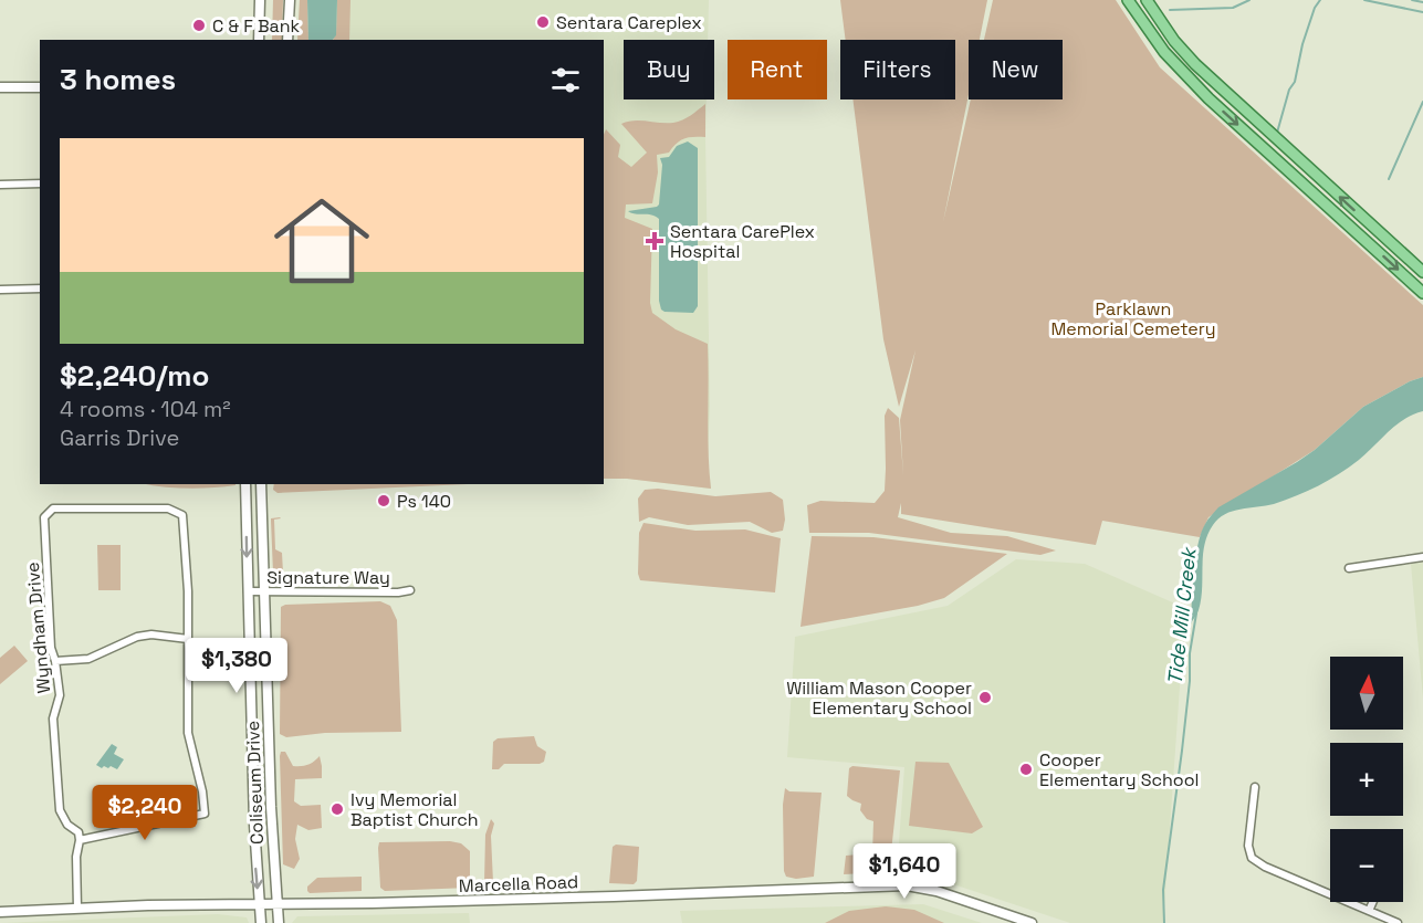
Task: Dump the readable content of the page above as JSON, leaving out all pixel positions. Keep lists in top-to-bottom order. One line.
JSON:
{"streets":{"street":["Signature Way","Wyndham Drive","Coliseum Drive","Marcella Road"]},"crossings":[["Signature Way","Coliseum Drive"],["Coliseum Drive","Marcella Road"]],"water":["Tide Mill Creek"],"parks":["Parklawn Memorial Cemetery"],"places":{"other":["Sentara Careplex","C & F Bank","Ps 140","William Mason Cooper Elementary School","Cooper Elementary School","Ivy Memorial Baptist Church"],"health":["Sentara CarePlex Hospital"]},"north":"top","page":{"chip":["Buy","Rent","Filters","New"],"heading":"3 homes","list":[{"name":"$2,240/mo","note":"4 rooms · 104 m² · Garris Drive"}],"price":["$1,380","$2,240","$1,640"],"map_buttons":["+","−"]}}
